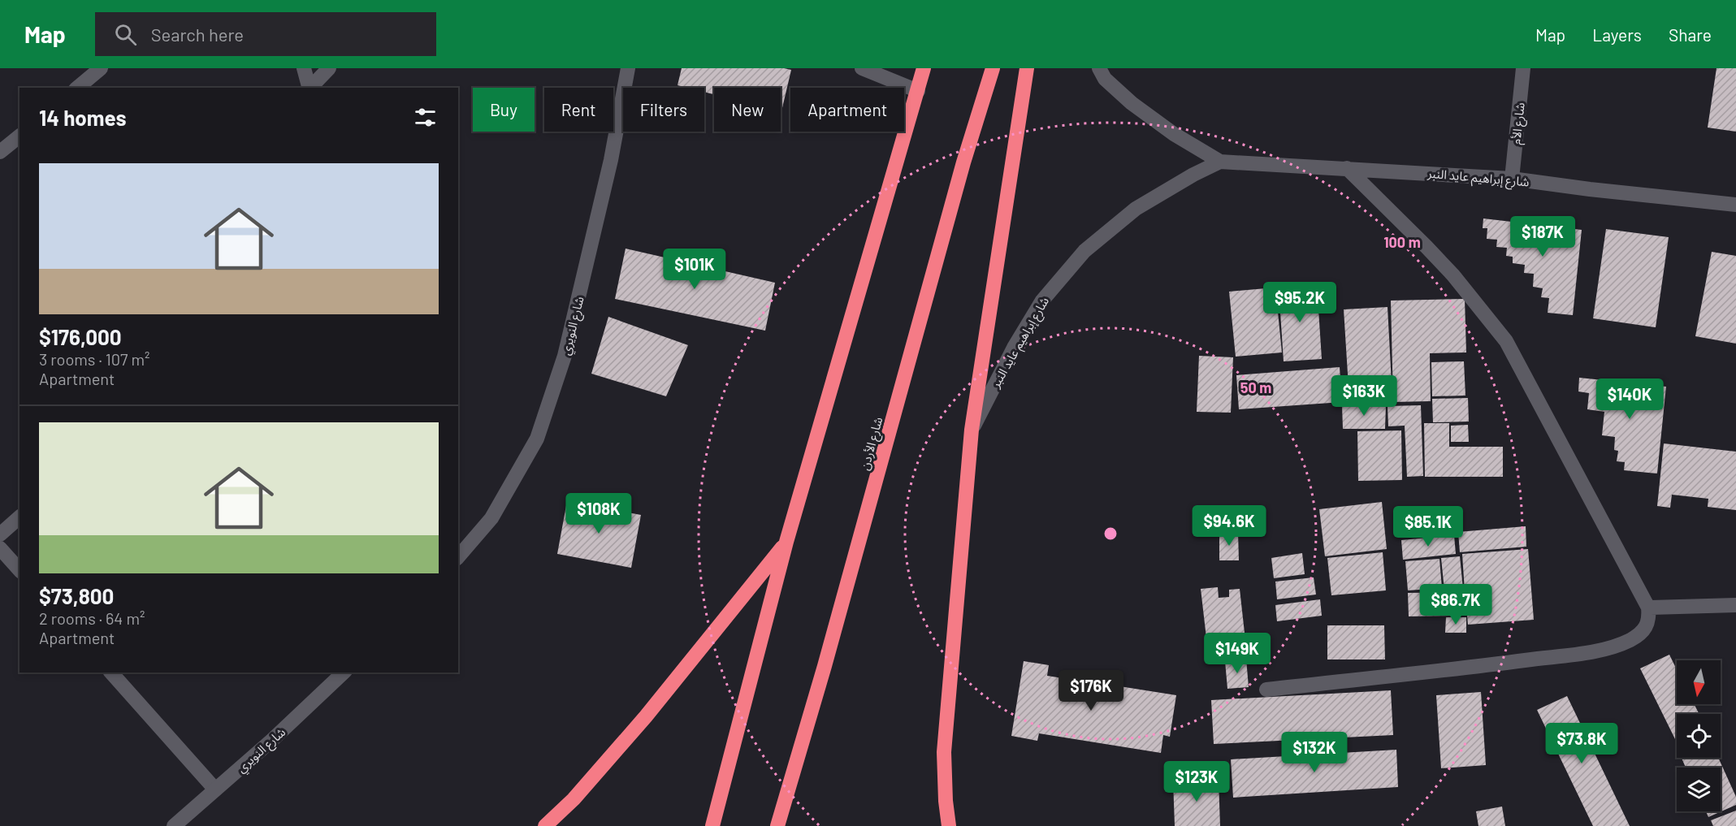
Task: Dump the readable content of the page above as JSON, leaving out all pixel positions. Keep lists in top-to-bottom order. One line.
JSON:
{"streets":{"highway":["شارع الأردن"],"street":["شارع الأم","شارع إبراهيم عايد النبر","شارع النويري"]},"crossings":[["شارع الأم","شارع إبراهيم عايد النبر"]],"north":"bottom","page":{"header":"Map","search":"Search here","nav":["Map","Layers","Share"],"chip":["Buy","Rent","Filters","New","Apartment"],"heading":"14 homes","list":[{"name":"$176,000","note":"3 rooms · 107 m² · Apartment"},{"name":"$73,800","note":"2 rooms · 64 m² · Apartment"}],"price":["$187K","$101K","$95.2K","$163K","$140K","$108K","$94.6K","$85.1K","$86.7K","$149K","$176K","$73.8K","$132K","$123K"]},"rings":["100 m","50 m"]}
